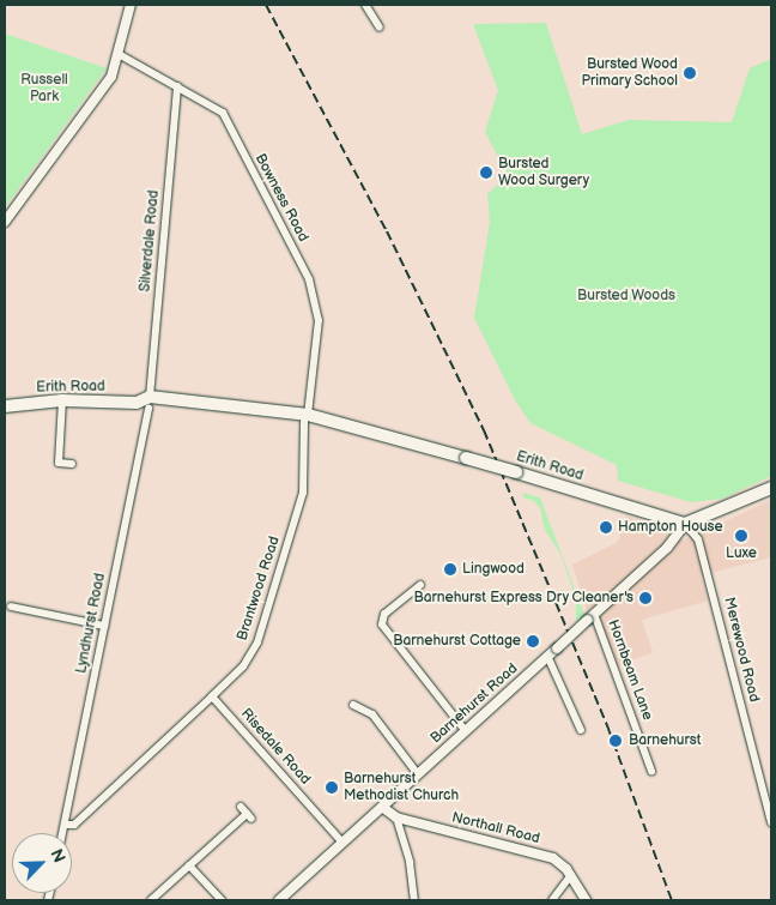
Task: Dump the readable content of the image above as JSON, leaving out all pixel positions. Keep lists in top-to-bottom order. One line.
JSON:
{"streets":{"main road":["Erith Road"],"street":["Bowness Road","Silverdale Road","Brantwood Road","Lyndhurst Road","Merewood Road","Hornbeam Lane","Barnehurst Road","Risedale Road","Northall Road"]},"crossings":[["Bowness Road","Silverdale Road"],["Bowness Road","Erith Road"],["Bowness Road","Brantwood Road"],["Silverdale Road","Erith Road"],["Silverdale Road","Lyndhurst Road"],["Erith Road","Brantwood Road"],["Erith Road","Lyndhurst Road"],["Erith Road","Merewood Road"],["Erith Road","Barnehurst Road"],["Brantwood Road","Lyndhurst Road"],["Brantwood Road","Risedale Road"],["Merewood Road","Barnehurst Road"],["Hornbeam Lane","Barnehurst Road"],["Barnehurst Road","Risedale Road"],["Barnehurst Road","Northall Road"]],"parks":["Russell Park","Bursted Woods"],"places":["Bursted Wood Primary School","Bursted Wood Surgery","Hampton House","Luxe","Lingwood","Barnehurst Express Dry Cleaner's","Barnehurst Cottage","Barnehurst","Barnehurst Methodist Church"],"north":"top right"}
